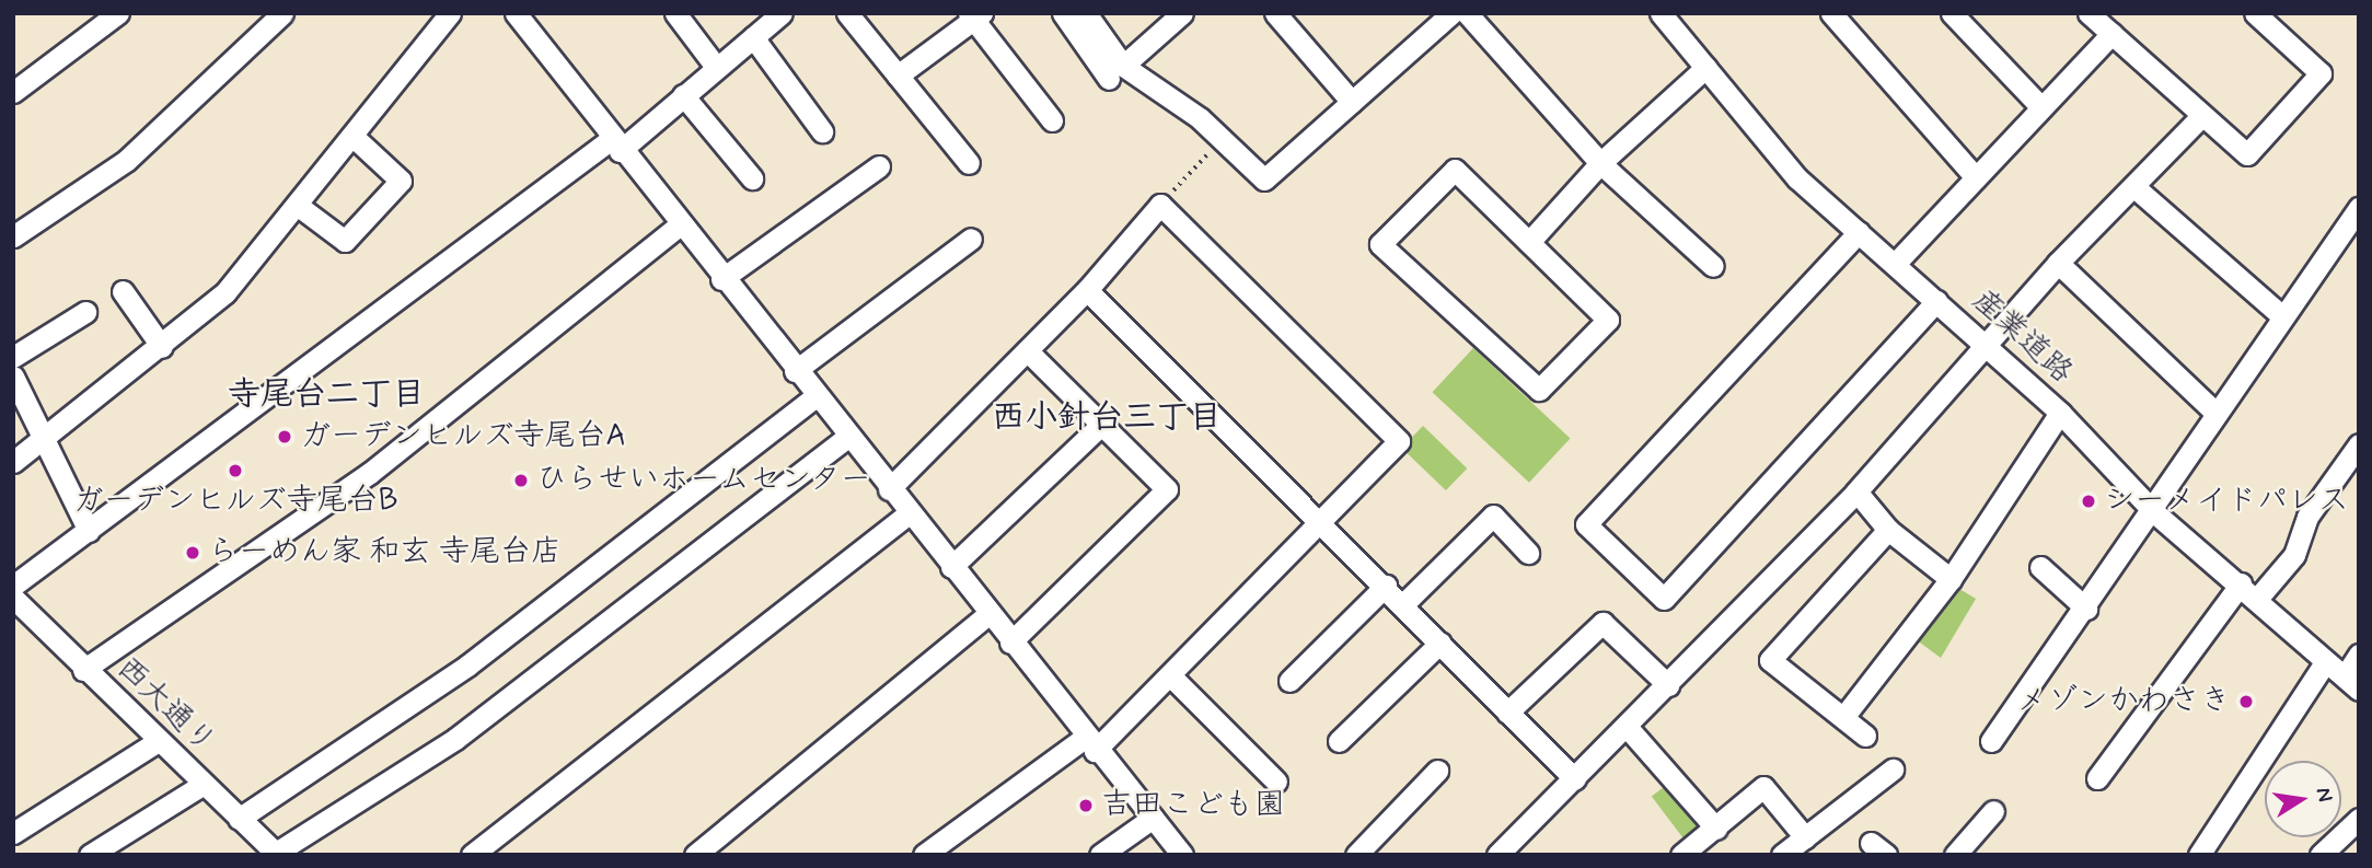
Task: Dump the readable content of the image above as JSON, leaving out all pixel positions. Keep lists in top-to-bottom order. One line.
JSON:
{"streets":{"street":["産業道路","西大通り"]},"districts":["寺尾台二丁目","西小針台三丁目"],"places":["ガーデンヒルズ寺尾台A","ガーデンヒルズ寺尾台B","ひらせいホームセンター","シーメイドパレス","らーめん家 和玄 寺尾台店","メゾンかわさき","吉田こども園"],"north":"right"}
